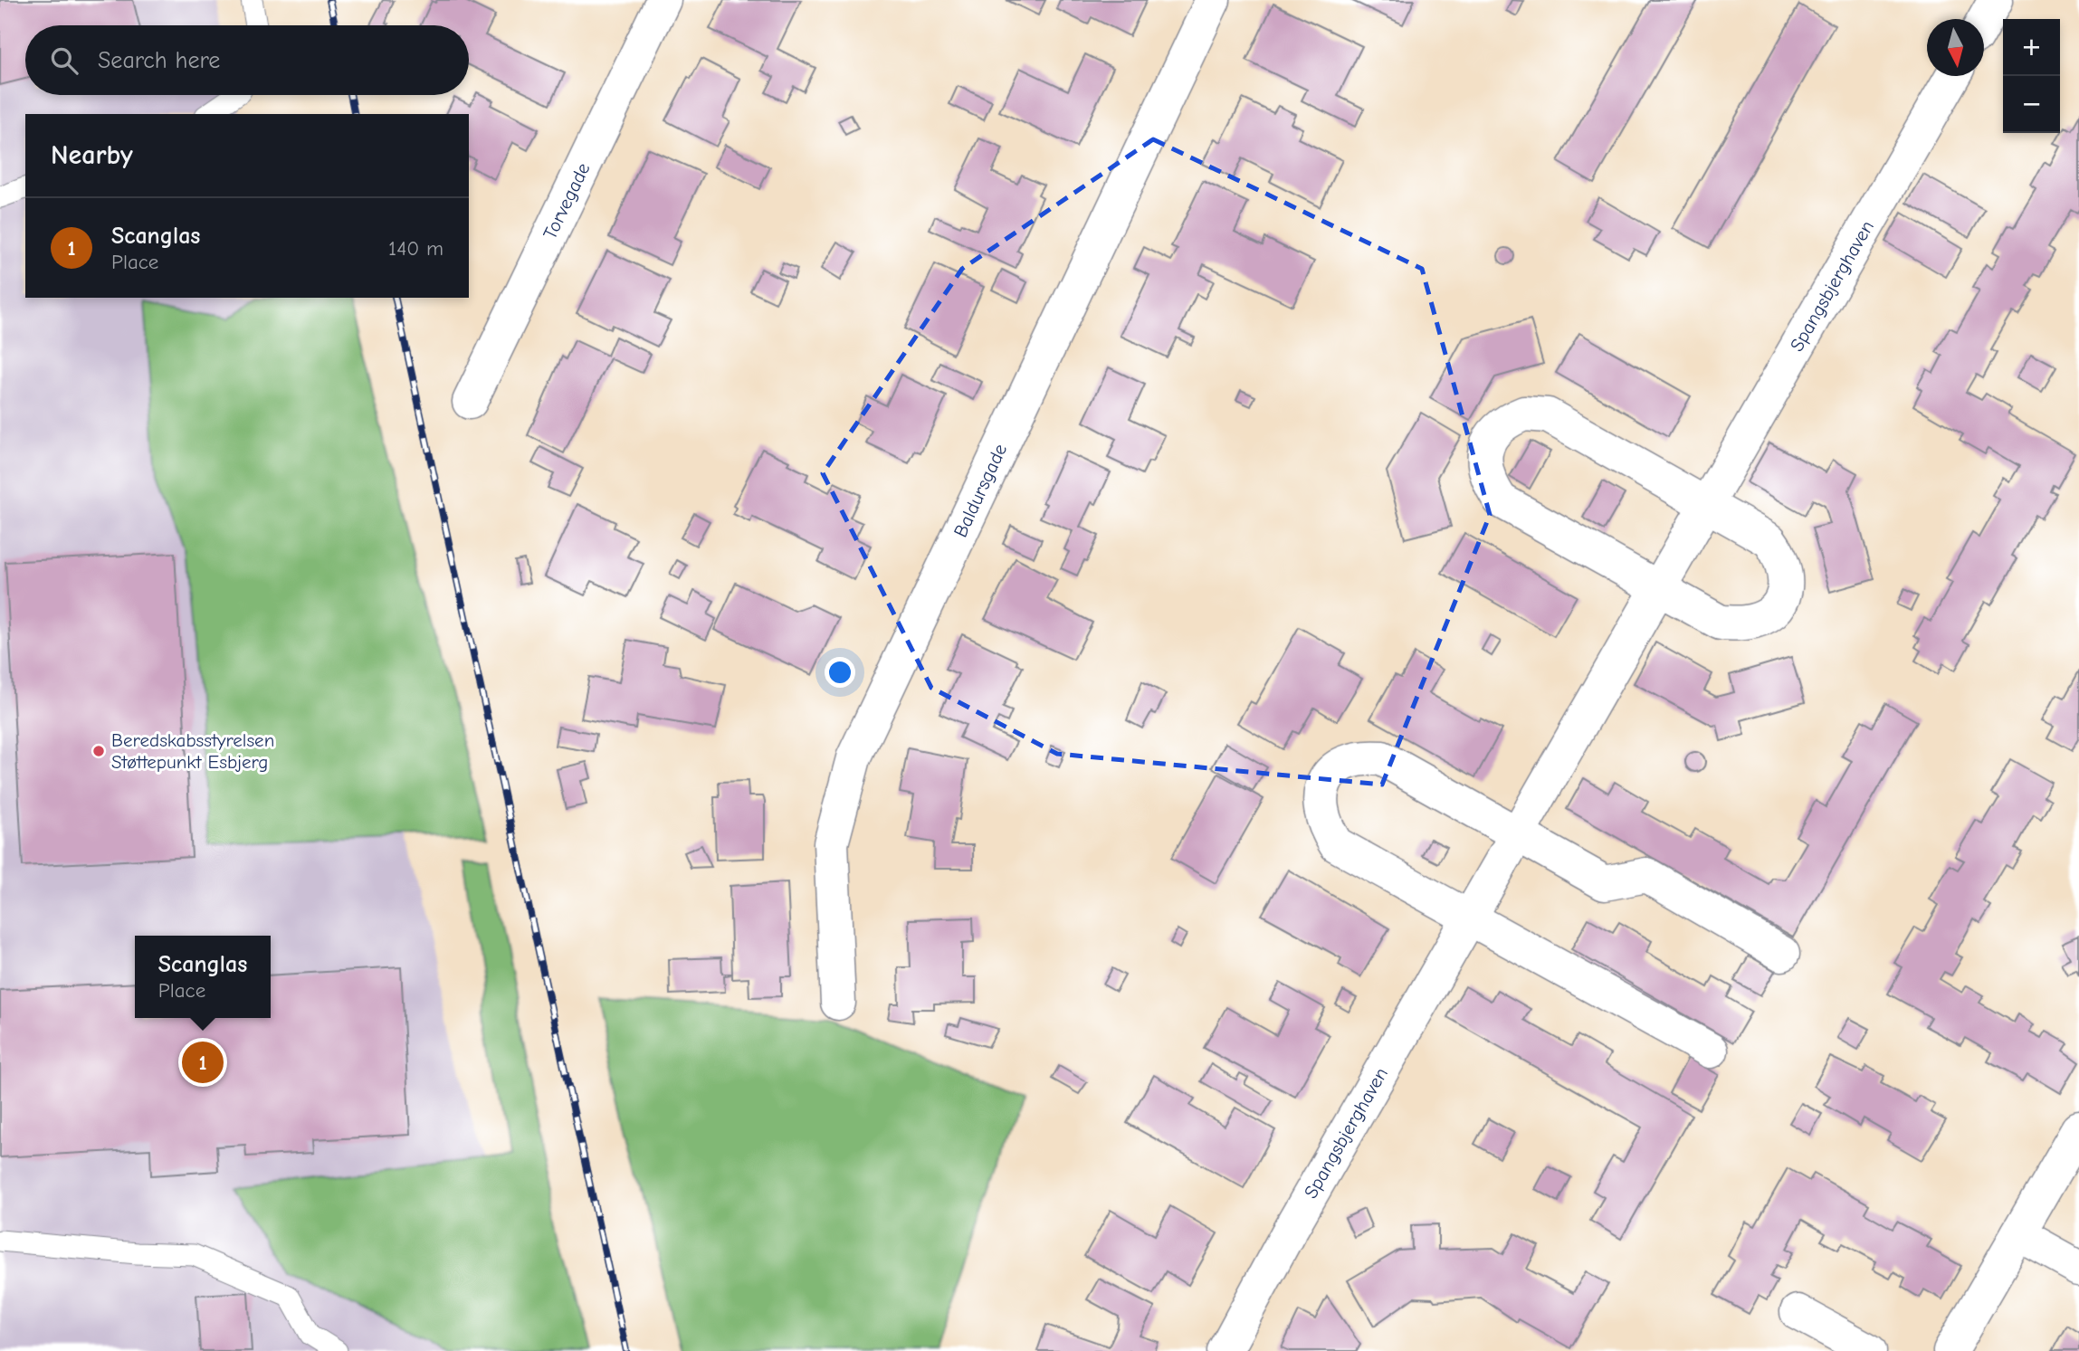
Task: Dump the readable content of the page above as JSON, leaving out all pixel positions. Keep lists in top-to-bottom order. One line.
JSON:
{"streets":{"street":["Torvegade","Spangsbjerghaven","Baldursgade"]},"places":["Beredskabsstyrelsen Støttepunkt Esbjerg"],"north":"bottom","page":{"map_buttons":["+","−"],"search":"Search here","heading":"Nearby","list":[{"mark":"1","name":"Scanglas","note":"Place","value":"140 m"}],"popup":["Scanglas","Place"],"pins":"1"}}
